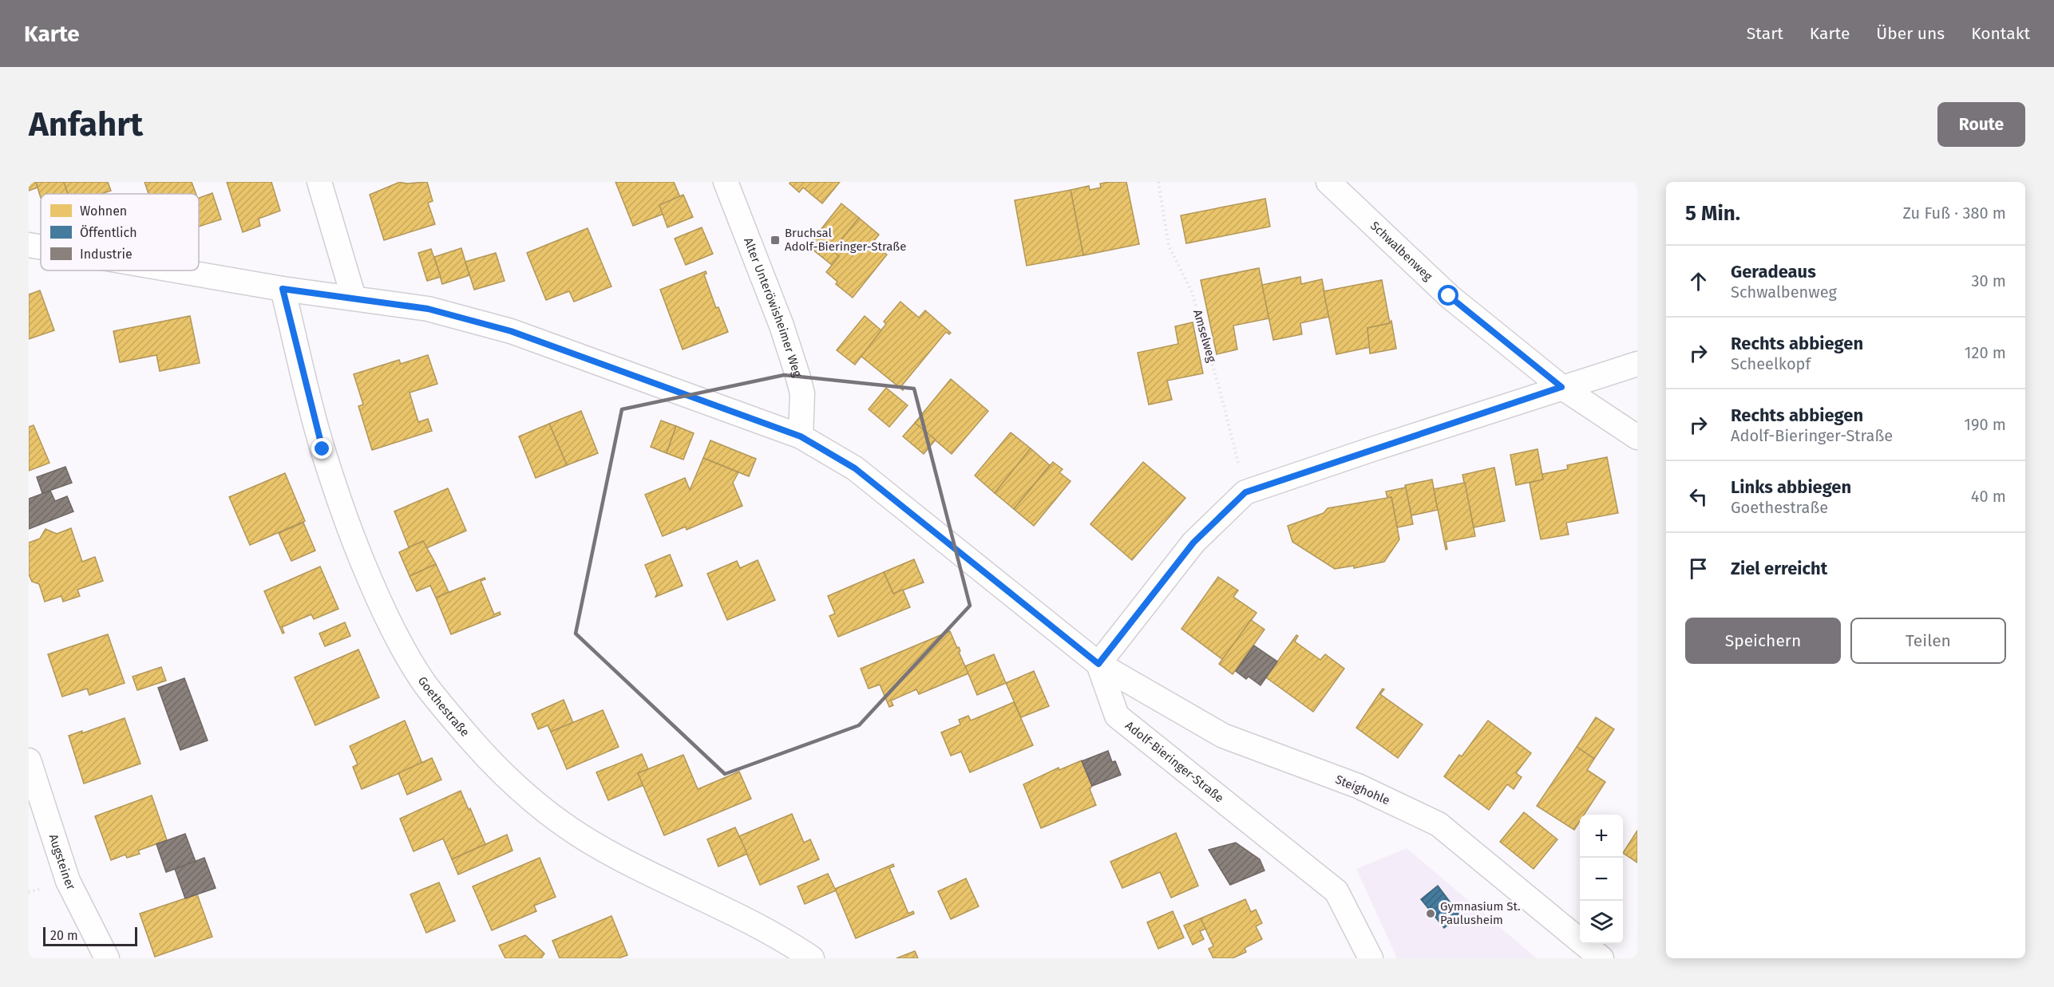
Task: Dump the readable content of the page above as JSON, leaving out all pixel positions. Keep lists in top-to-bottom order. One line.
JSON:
{"streets":{"street":["Schwalbenweg","Alter Unteröwisheimer Weg","Goethestraße","Adolf-Bieringer-Straße","Steighohle","Augsteiner"],"path":["Amselweg"]},"crossings":[["Adolf-Bieringer-Straße","Steighohle"]],"places":{"transit":["Bruchsal Adolf-Bieringer-Straße"],"other":["Gymnasium St. Paulusheim"]},"legend":["Wohnen","Öffentlich","Industrie"],"scale_bar":"20 m","page":{"header":"Karte","nav":["Start","Karte","Über uns","Kontakt"],"buttons":["Route",["Speichern","Teilen"]],"title":"Anfahrt","heading":["5 Min.","Zu Fuß · 380 m"],"list":[["Geradeaus","Schwalbenweg","30 m"],["Rechts abbiegen","Scheelkopf","120 m"],["Rechts abbiegen","Adolf-Bieringer-Straße","190 m"],["Links abbiegen","Goethestraße","40 m"],"Ziel erreicht"],"map_buttons":["+","−"],"scale":"20 m"}}
